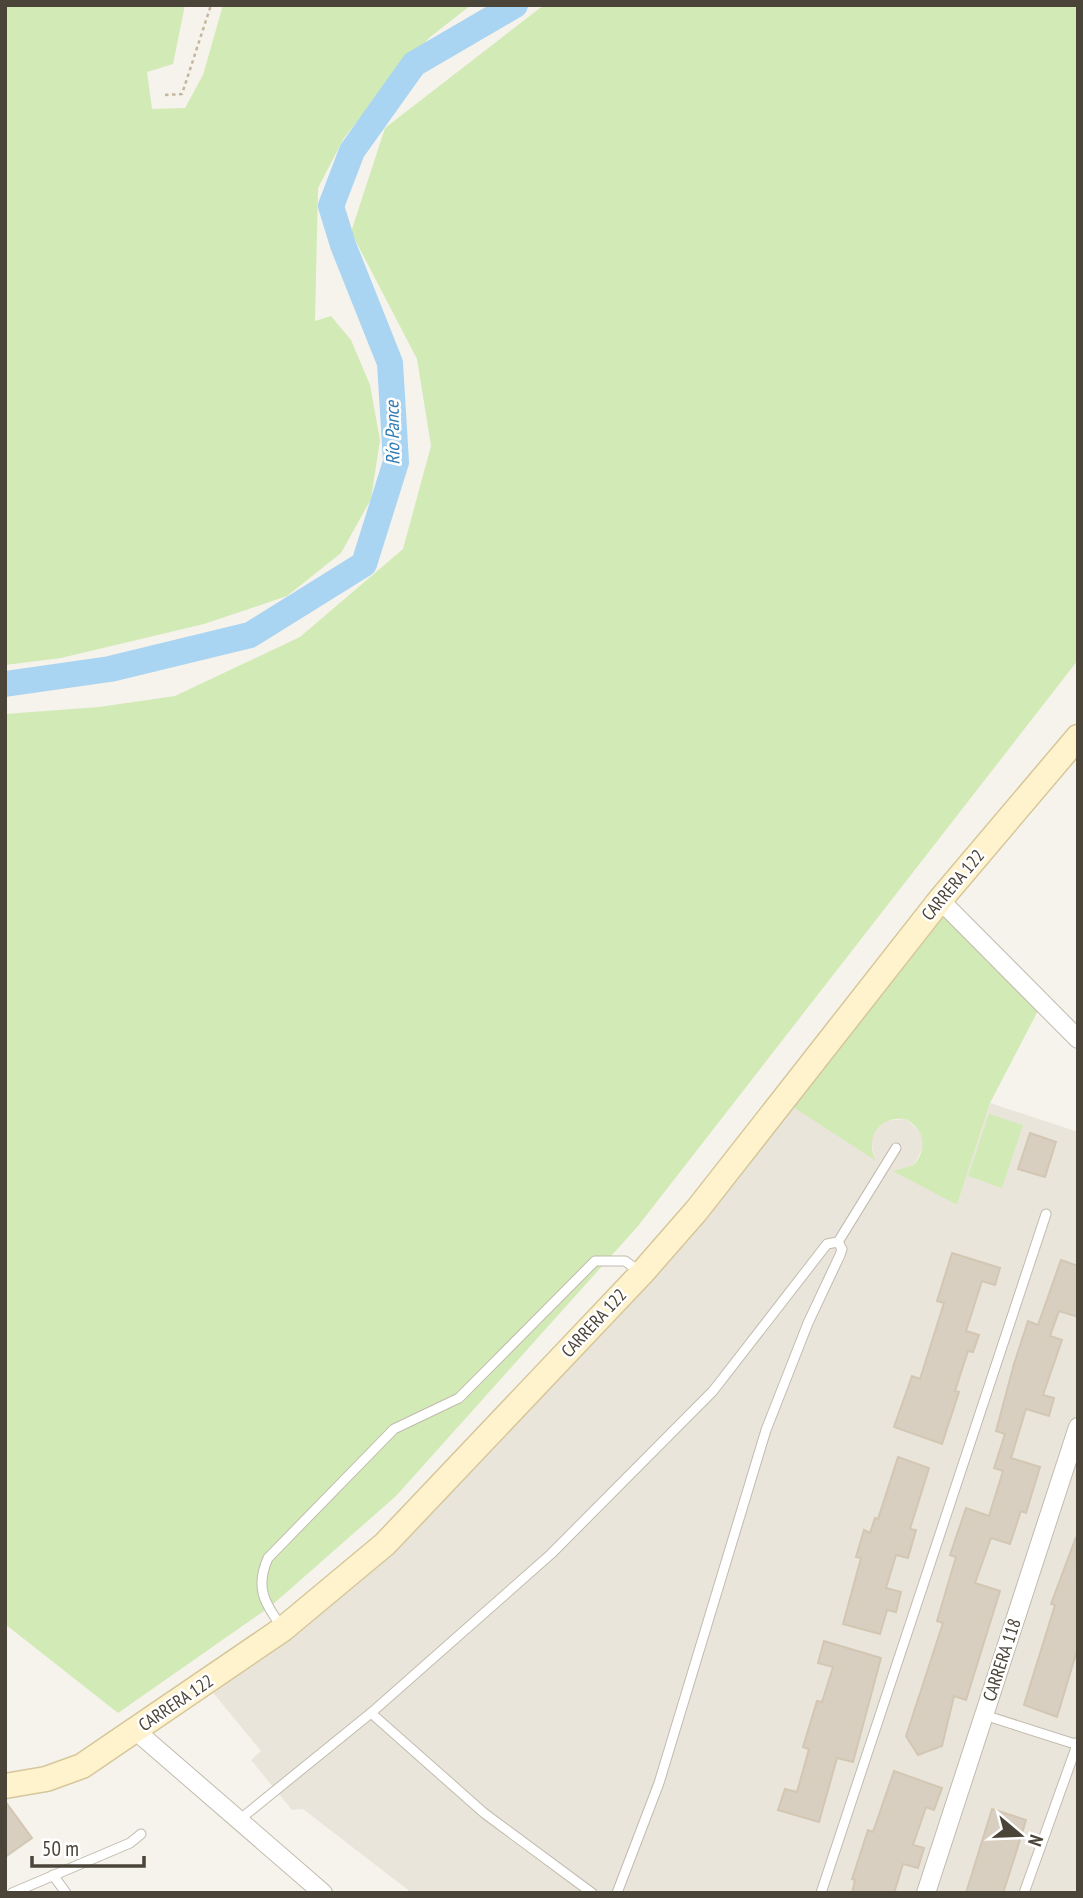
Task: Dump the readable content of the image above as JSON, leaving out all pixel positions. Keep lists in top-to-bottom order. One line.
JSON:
{"streets":{"street":["CARRERA 122","CARRERA 118"]},"water":["Río Pance"],"scale_bar":"50 m","north":"right"}
